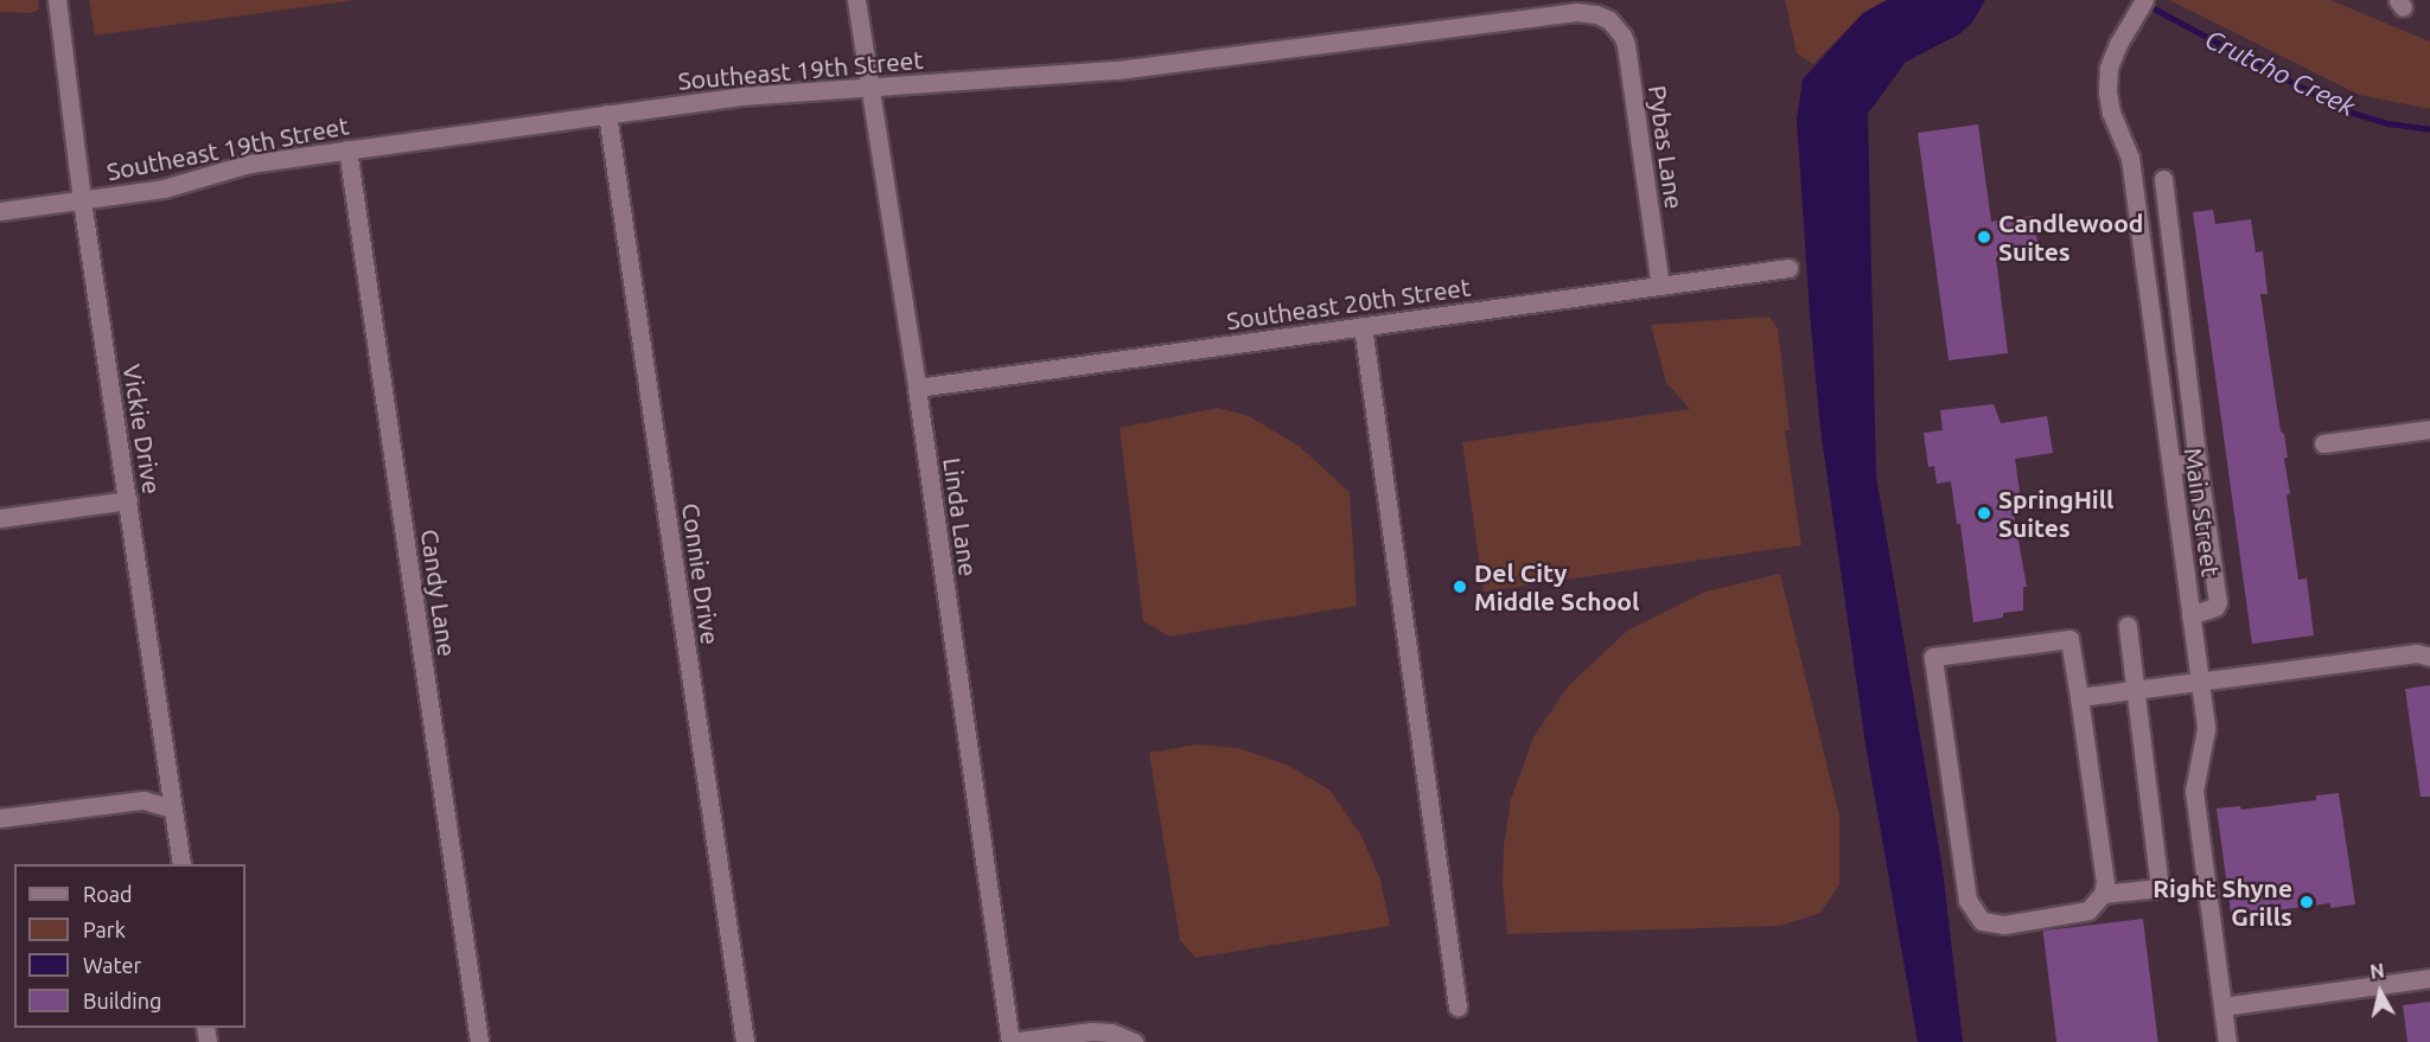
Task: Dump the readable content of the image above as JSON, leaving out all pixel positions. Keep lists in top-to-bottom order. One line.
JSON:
{"streets":{"street":["Southeast 19th Street","Pybas Lane","Southeast 20th Street","Vickie Drive","Main Street","Linda Lane","Connie Drive","Candy Lane"]},"crossings":[["Southeast 19th Street","Pybas Lane"],["Southeast 19th Street","Vickie Drive"],["Southeast 19th Street","Linda Lane"],["Southeast 19th Street","Connie Drive"],["Southeast 19th Street","Candy Lane"],["Pybas Lane","Southeast 20th Street"],["Southeast 20th Street","Linda Lane"]],"water":["Crutcho Creek"],"places":["Candlewood Suites","SpringHill Suites","Del City Middle School","Right Shyne Grills"],"legend":["Road","Park","Water","Building"],"north":"top"}
